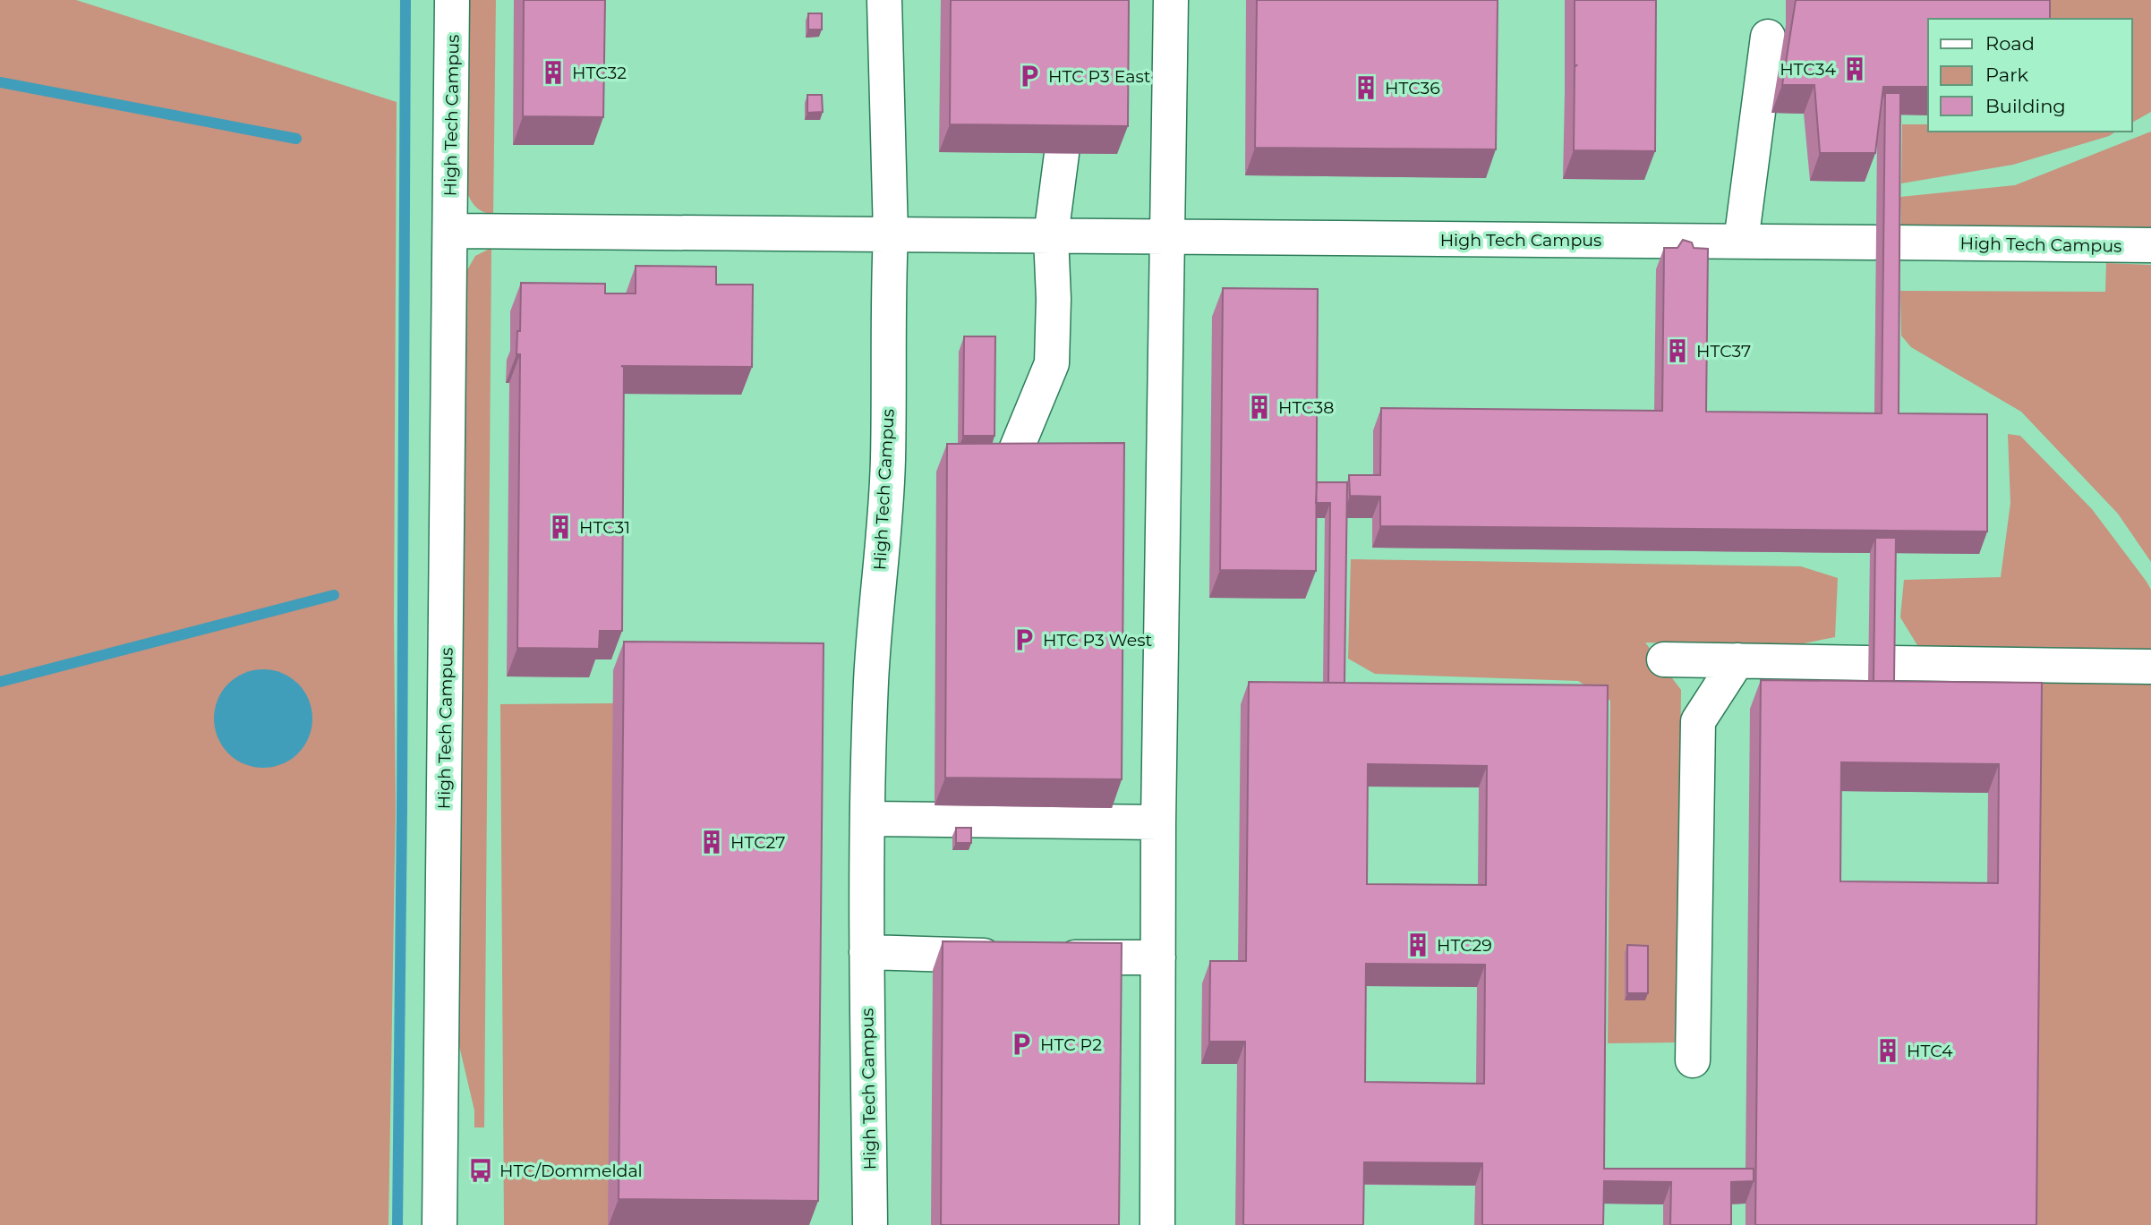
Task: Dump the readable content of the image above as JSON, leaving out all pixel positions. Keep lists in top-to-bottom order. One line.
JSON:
{"streets":{"street":["High Tech Campus"]},"places":{"building":["HTC34","HTC32","HTC36","HTC37","HTC38","HTC31","HTC27","HTC29","HTC4"],"parking":["HTC P3 East","HTC P3 West","HTC P2"],"bus stop":["HTC/Dommeldal"]},"legend":["Road","Park","Building"]}
